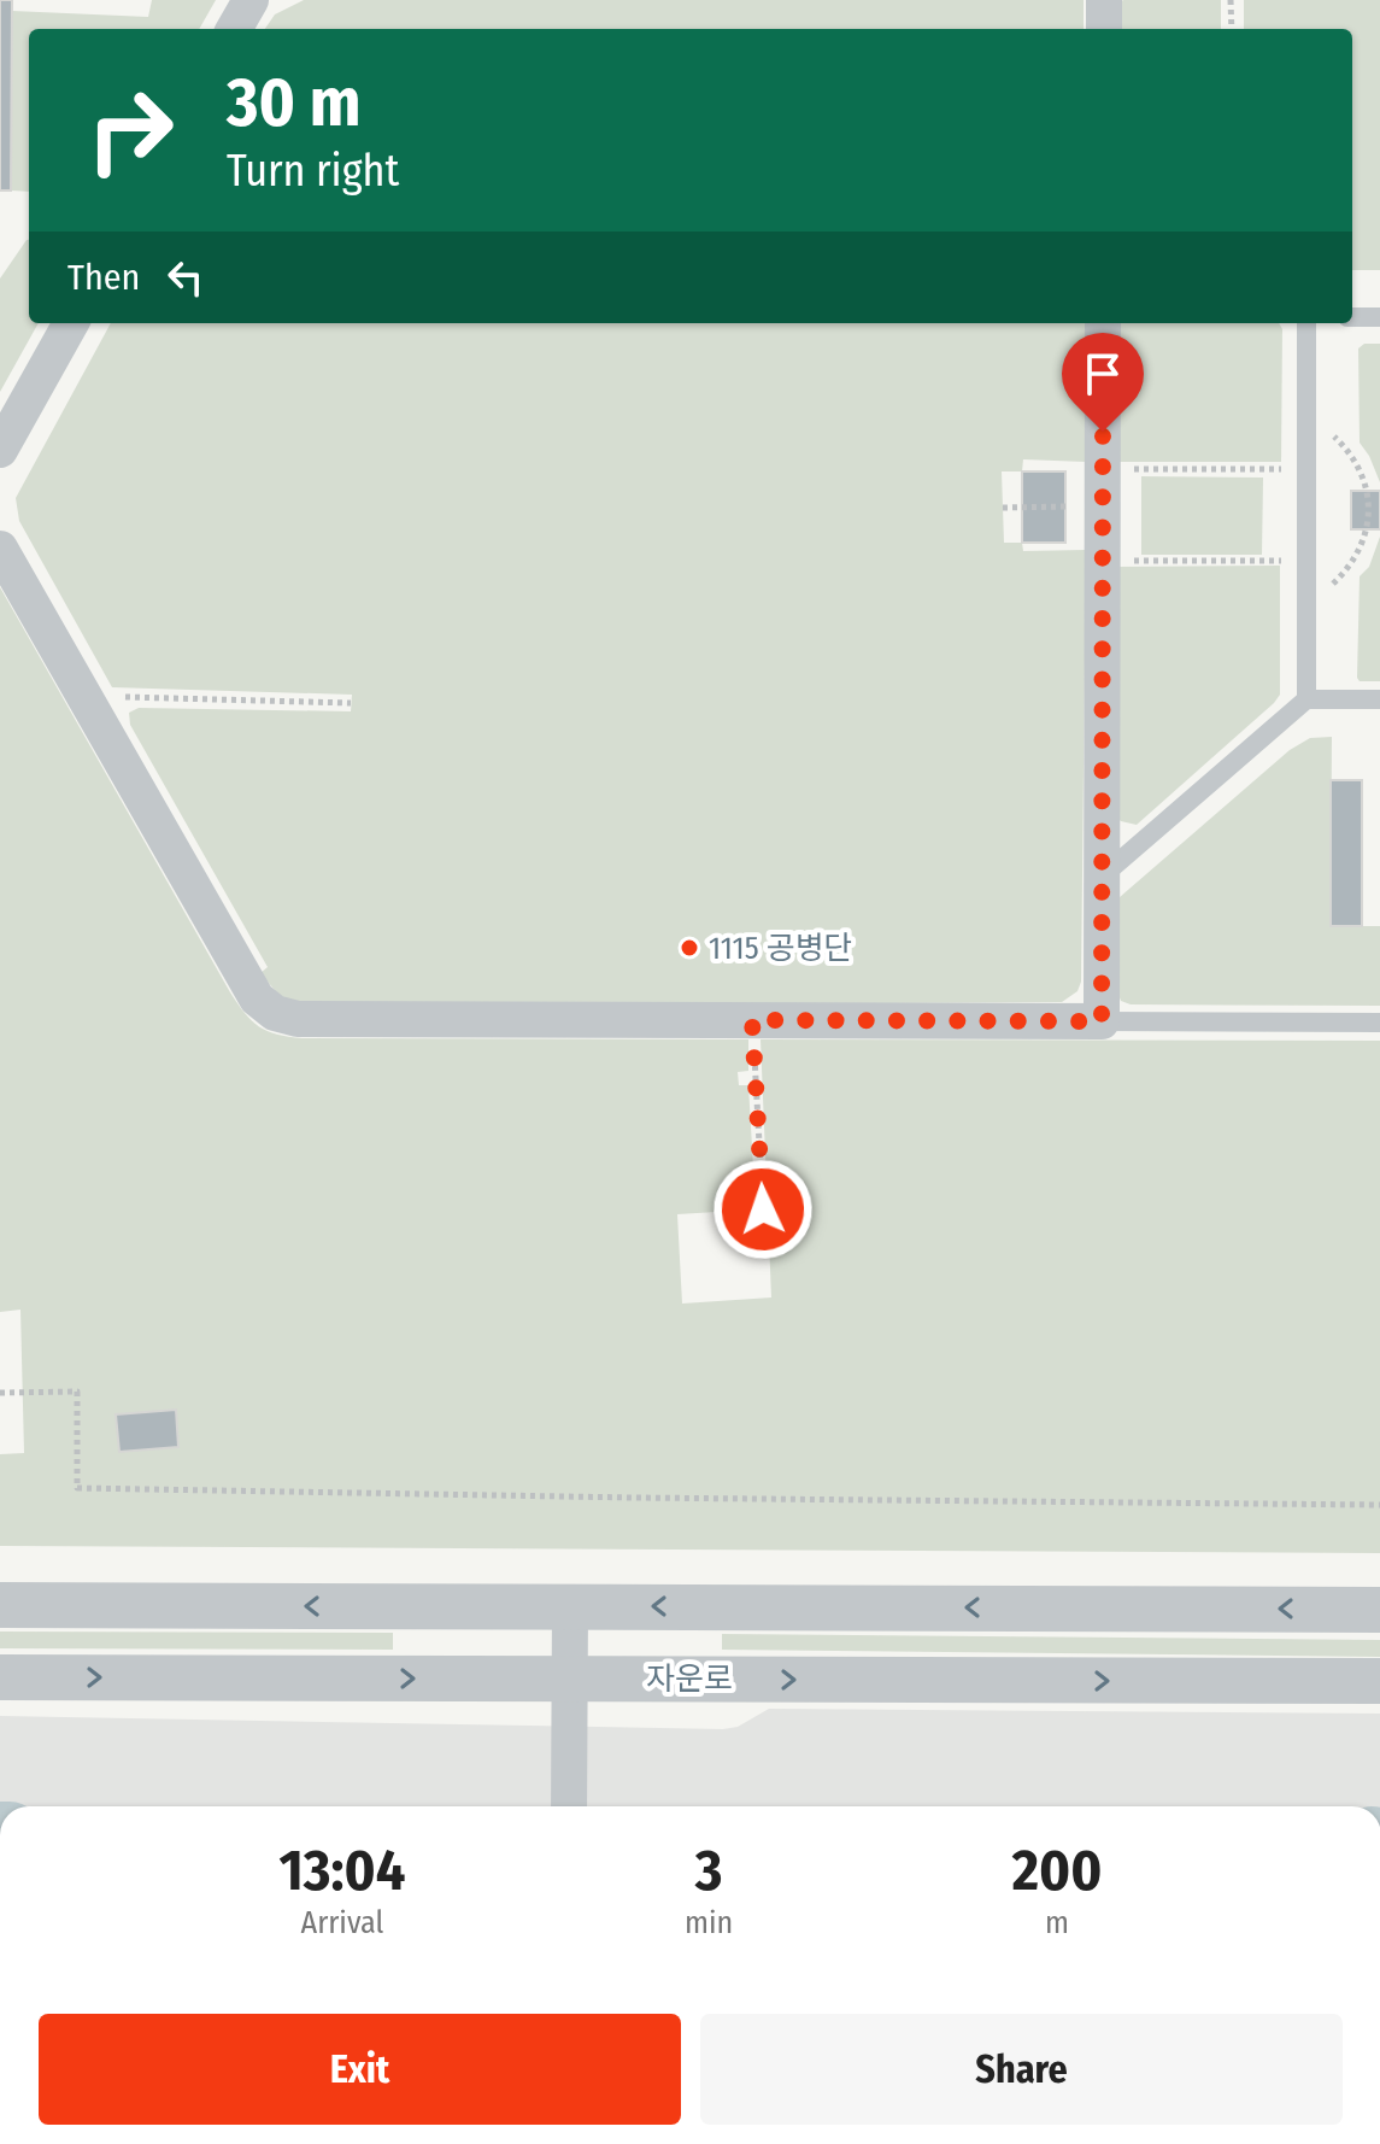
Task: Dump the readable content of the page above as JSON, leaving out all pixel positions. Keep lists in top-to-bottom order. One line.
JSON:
{"streets":{"street":["자운로"]},"places":["1115 공병단"],"page":{"turn":["30 m","Turn right"],"then":"Then","eta":["13:04","Arrival","3","min","200","m"],"buttons":["Exit","Share"]}}
